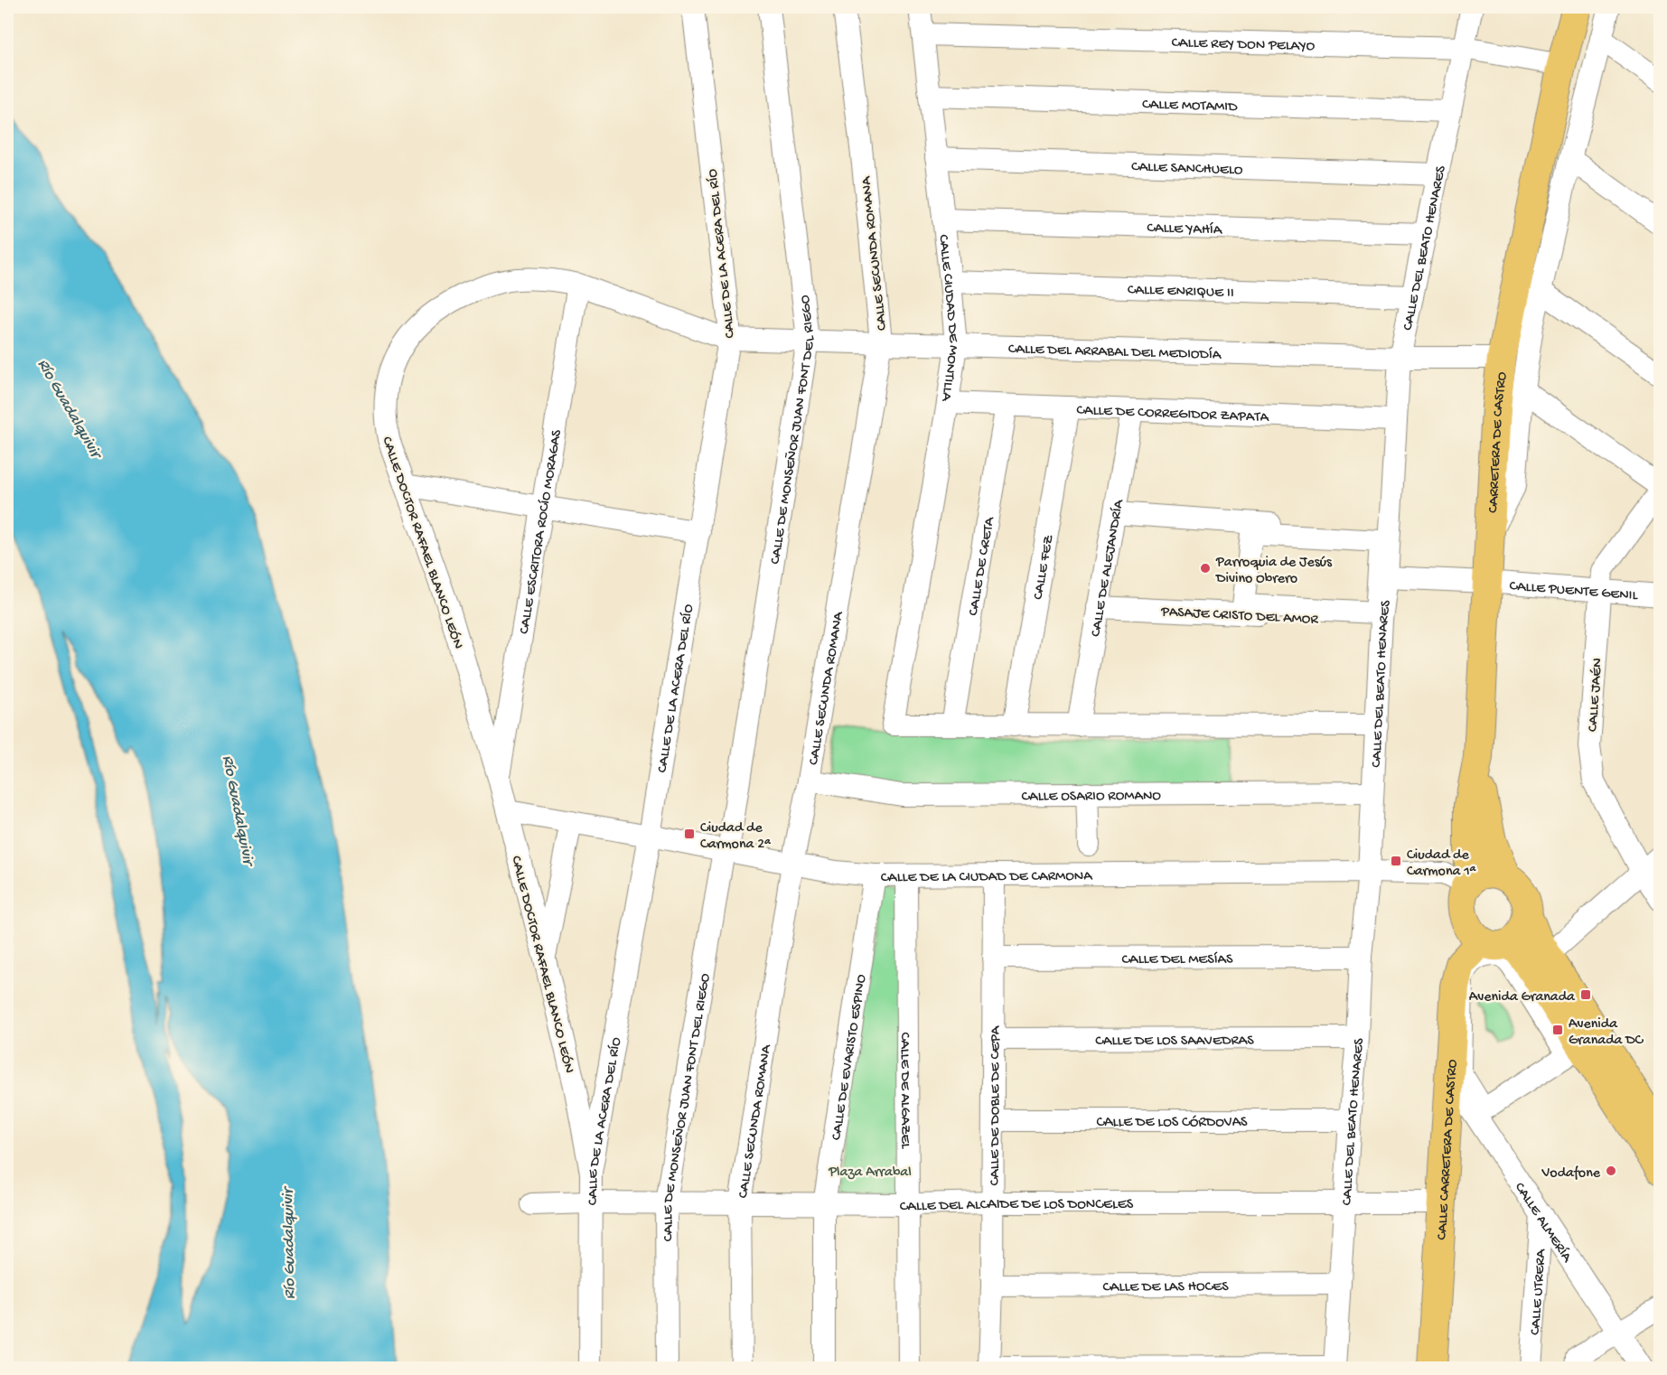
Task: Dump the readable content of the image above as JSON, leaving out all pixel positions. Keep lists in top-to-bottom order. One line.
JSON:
{"streets":{"main road":["CARRETERA DE CASTRO","CALLE CARRETERA DE CASTRO"],"street":["CALLE REY DON PELAYO","CALLE MOTAMID","CALLE SANCHUELO","CALLE YAHÍA","CALLE DEL BEATO HENARES","CALLE DE LA ACERA DEL RÍO","CALLE SECUNDA ROMANA","CALLE ENRIQUE II","CALLE CIUDAD DE MONTILLA","CALLE DEL ARRABAL DEL MEDIODÍA","CALLE DE CORREGIDOR ZAPATA","CALLE DE MONSEÑOR JUAN FONT DEL RIEGO","CALLE ESCRITORA ROCÍO MORAGAS","CALLE DOCTOR RAFAEL BLANCO LEÓN","CALLE DE CRETA","CALLE FEZ","CALLE DE ALEJANDRÍA","CALLE PUENTE GENIL","PASAJE CRISTO DEL AMOR","CALLE JAÉN","CALLE OSARIO ROMANO","CALLE DE LA CIUDAD DE CARMONA","CALLE DEL MESÍAS","CALLE DE LOS SAAVEDRAS","CALLE DE EVARISTO ESPINO","CALLE DE ALGAZEL","CALLE DE DOBLE DE CEPA","CALLE DE LOS CÓRDOVAS","CALLE DEL ALCAIDE DE LOS DONCELES","CALLE ALMERÍA","CALLE DE LAS HOCES","CALLE UTRERA"]},"crossings":[["CALLE REY DON PELAYO","CALLE DEL BEATO HENARES"],["CALLE REY DON PELAYO","CALLE CIUDAD DE MONTILLA"],["CALLE REY DON PELAYO","CARRETERA DE CASTRO"],["CALLE MOTAMID","CALLE DEL BEATO HENARES"],["CALLE MOTAMID","CALLE CIUDAD DE MONTILLA"],["CALLE SANCHUELO","CALLE DEL BEATO HENARES"],["CALLE SANCHUELO","CALLE CIUDAD DE MONTILLA"],["CALLE YAHÍA","CALLE DEL BEATO HENARES"],["CALLE YAHÍA","CALLE CIUDAD DE MONTILLA"],["CALLE DEL BEATO HENARES","CALLE ENRIQUE II"],["CALLE DEL BEATO HENARES","CALLE DEL ARRABAL DEL MEDIODÍA"],["CALLE DEL BEATO HENARES","CALLE DE CORREGIDOR ZAPATA"],["CALLE DEL BEATO HENARES","PASAJE CRISTO DEL AMOR"],["CALLE DEL BEATO HENARES","CALLE OSARIO ROMANO"],["CALLE DEL BEATO HENARES","CALLE DE LA CIUDAD DE CARMONA"],["CALLE DEL BEATO HENARES","CALLE DEL MESÍAS"],["CALLE DEL BEATO HENARES","CALLE DE LOS SAAVEDRAS"],["CALLE DEL BEATO HENARES","CALLE DE LOS CÓRDOVAS"],["CALLE DEL BEATO HENARES","CALLE DEL ALCAIDE DE LOS DONCELES"],["CALLE DEL BEATO HENARES","CALLE DE LAS HOCES"],["CALLE DE LA ACERA DEL RÍO","CALLE DEL ARRABAL DEL MEDIODÍA"],["CALLE DE LA ACERA DEL RÍO","CALLE DOCTOR RAFAEL BLANCO LEÓN"],["CALLE DE LA ACERA DEL RÍO","CALLE DE LA CIUDAD DE CARMONA"],["CALLE DE LA ACERA DEL RÍO","CALLE DEL ALCAIDE DE LOS DONCELES"],["CALLE SECUNDA ROMANA","CALLE DEL ARRABAL DEL MEDIODÍA"],["CALLE SECUNDA ROMANA","CALLE OSARIO ROMANO"],["CALLE SECUNDA ROMANA","CALLE DE LA CIUDAD DE CARMONA"],["CALLE SECUNDA ROMANA","CALLE DEL ALCAIDE DE LOS DONCELES"],["CALLE ENRIQUE II","CALLE CIUDAD DE MONTILLA"],["CALLE CIUDAD DE MONTILLA","CALLE DEL ARRABAL DEL MEDIODÍA"],["CALLE CIUDAD DE MONTILLA","CALLE DE CORREGIDOR ZAPATA"],["CALLE CIUDAD DE MONTILLA","CALLE DE CRETA"],["CALLE DEL ARRABAL DEL MEDIODÍA","CALLE DE MONSEÑOR JUAN FONT DEL RIEGO"],["CALLE DEL ARRABAL DEL MEDIODÍA","CARRETERA DE CASTRO"],["CALLE DEL ARRABAL DEL MEDIODÍA","CALLE DOCTOR RAFAEL BLANCO LEÓN"],["CALLE DE CORREGIDOR ZAPATA","CALLE DE CRETA"],["CALLE DE CORREGIDOR ZAPATA","CALLE FEZ"],["CALLE DE CORREGIDOR ZAPATA","CALLE DE ALEJANDRÍA"],["CALLE DE MONSEÑOR JUAN FONT DEL RIEGO","CALLE DE LA CIUDAD DE CARMONA"],["CALLE DE MONSEÑOR JUAN FONT DEL RIEGO","CALLE DEL ALCAIDE DE LOS DONCELES"],["CARRETERA DE CASTRO","CALLE PUENTE GENIL"],["CARRETERA DE CASTRO","CALLE DE LA CIUDAD DE CARMONA"],["CARRETERA DE CASTRO","CALLE CARRETERA DE CASTRO"],["CALLE ESCRITORA ROCÍO MORAGAS","CALLE DOCTOR RAFAEL BLANCO LEÓN"],["CALLE DOCTOR RAFAEL BLANCO LEÓN","CALLE DE LA CIUDAD DE CARMONA"],["CALLE DE ALEJANDRÍA","PASAJE CRISTO DEL AMOR"],["CALLE PUENTE GENIL","CALLE JAÉN"],["CALLE DE LA CIUDAD DE CARMONA","CALLE DE EVARISTO ESPINO"],["CALLE DE LA CIUDAD DE CARMONA","CALLE DE ALGAZEL"],["CALLE DE LA CIUDAD DE CARMONA","CALLE DE DOBLE DE CEPA"],["CALLE DE LA CIUDAD DE CARMONA","CALLE CARRETERA DE CASTRO"],["CALLE DEL MESÍAS","CALLE DE DOBLE DE CEPA"],["CALLE DE LOS SAAVEDRAS","CALLE DE DOBLE DE CEPA"],["CALLE DE EVARISTO ESPINO","CALLE DEL ALCAIDE DE LOS DONCELES"],["CALLE DE ALGAZEL","CALLE DEL ALCAIDE DE LOS DONCELES"],["CALLE DE DOBLE DE CEPA","CALLE DE LOS CÓRDOVAS"],["CALLE DE DOBLE DE CEPA","CALLE DEL ALCAIDE DE LOS DONCELES"],["CALLE DE DOBLE DE CEPA","CALLE DE LAS HOCES"],["CALLE CARRETERA DE CASTRO","CALLE DEL ALCAIDE DE LOS DONCELES"],["CALLE CARRETERA DE CASTRO","CALLE ALMERÍA"],["CALLE ALMERÍA","CALLE UTRERA"]],"water":["Río Guadalquivir"],"parks":["Plaza Arrabal"],"places":{"other":["Parroquia de Jesús Divino Obrero","Vodafone"],"transit":["Ciudad de Carmona 2ª","Ciudad de Carmona 1ª","Avenida Granada","Avenida Granada DC"]}}
